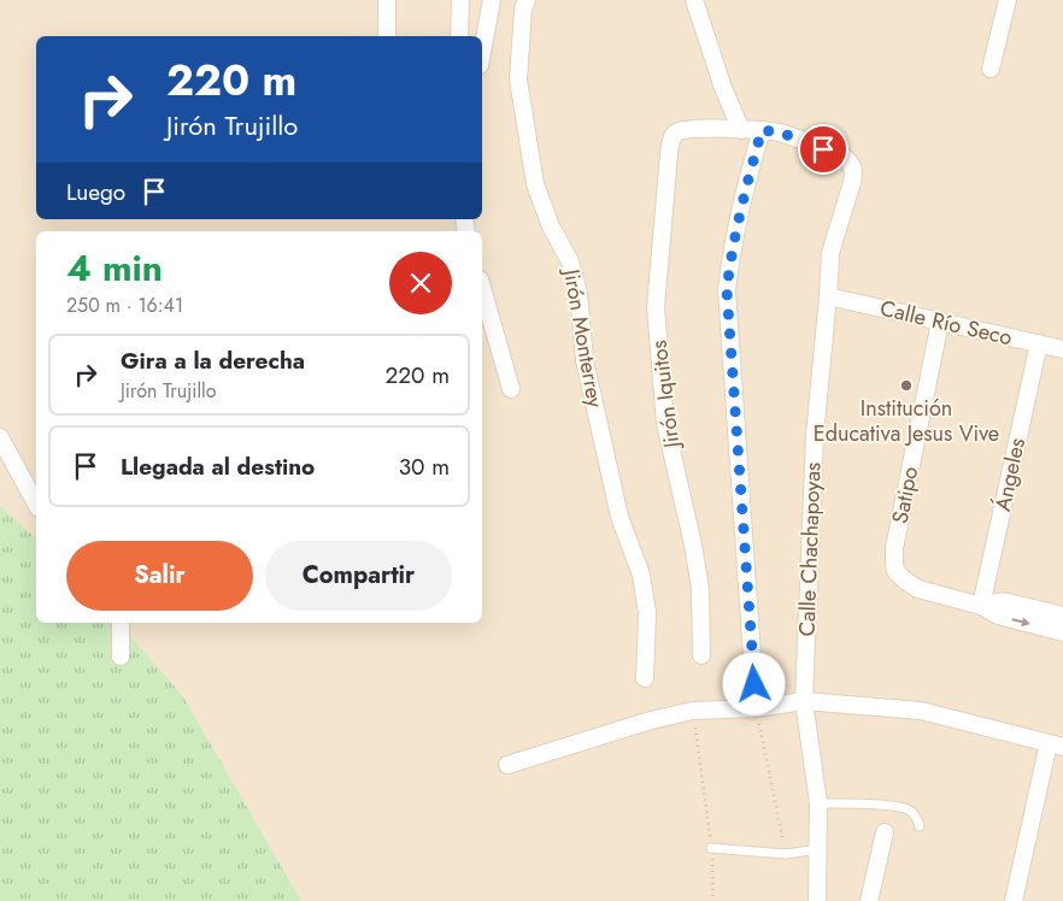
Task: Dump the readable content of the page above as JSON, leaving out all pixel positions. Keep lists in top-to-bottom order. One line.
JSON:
{"streets":{"street":["Calle Río Seco","Jirón Monterrey","Jirón Iquitos","Ángeles","Satipo","Calle Chachapoyas"]},"crossings":[["Calle Río Seco","Ángeles"],["Calle Río Seco","Satipo"],["Calle Río Seco","Calle Chachapoyas"],["Ángeles","Satipo"]],"places":["Institución Educativa Jesus Vive"],"page":{"turn":["220 m","Jirón Trujillo"],"then":"Luego","heading":["4 min","250 m · 16:41"],"list":[{"name":"Gira a la derecha","note":"Jirón Trujillo","value":"220 m"},{"name":"Llegada al destino","value":"30 m"}],"buttons":["Salir","Compartir"]}}
